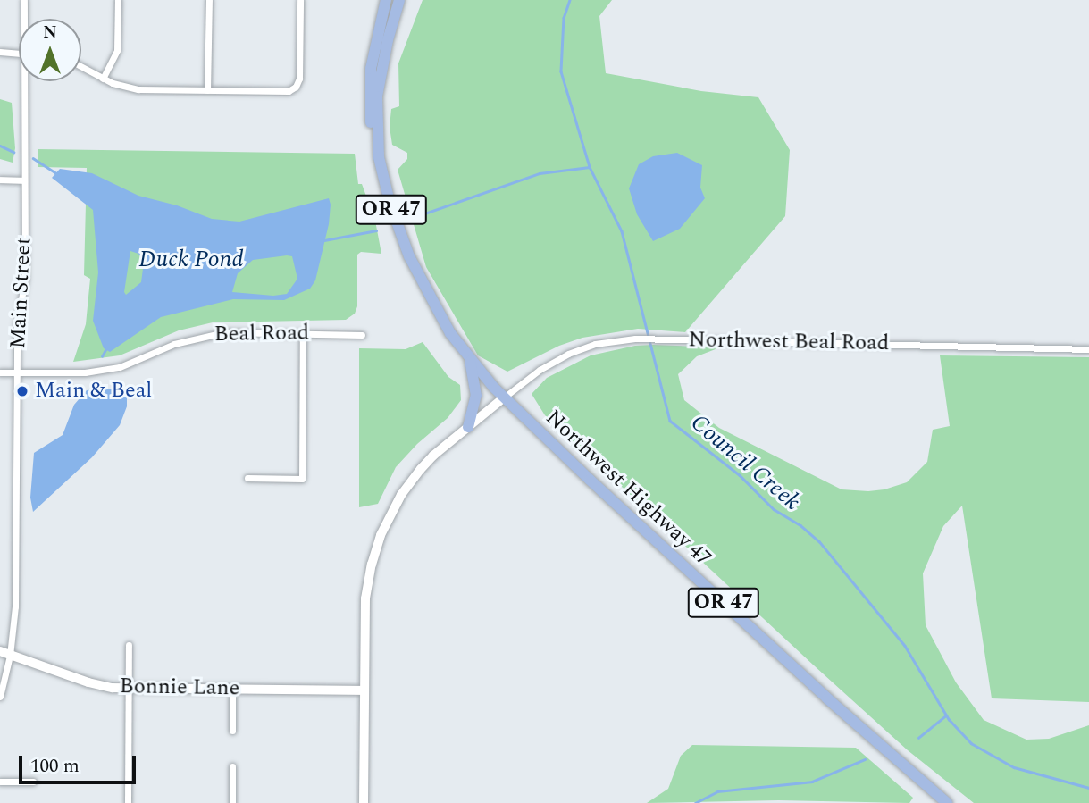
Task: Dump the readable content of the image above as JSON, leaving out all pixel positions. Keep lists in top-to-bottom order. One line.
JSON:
{"streets":{"main road":["OR 47","Northwest Highway 47"],"street":["Main Street","Beal Road","Northwest Beal Road","Bonnie Lane"]},"crossings":[["Main Street","Beal Road"],["Main Street","Bonnie Lane"],["Northwest Beal Road","Northwest Highway 47"]],"water":["Duck Pond","Council Creek"],"places":["Main & Beal"],"scale_bar":"100 m","north":"top"}
